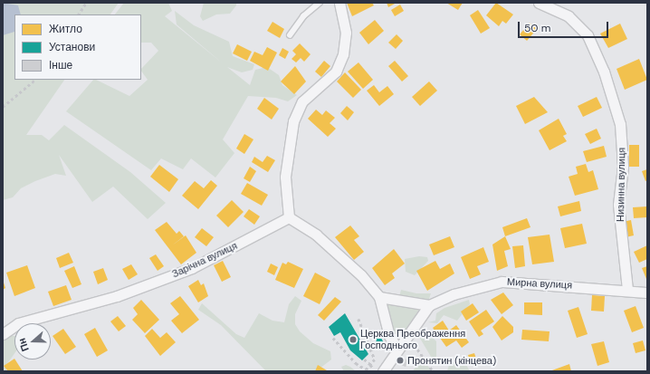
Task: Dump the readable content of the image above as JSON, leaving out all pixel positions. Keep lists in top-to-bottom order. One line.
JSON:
{"streets":{"street":["Низинна вулиця","Зарічна вулиця","Мирна вулиця"]},"crossings":[["Низинна вулиця","Мирна вулиця"]],"places":["Церква Преображення Господнього","Пронятин (кінцева)"],"legend":["Житло","Установи","Інше"],"scale_bar":"50 m","north":"left"}
